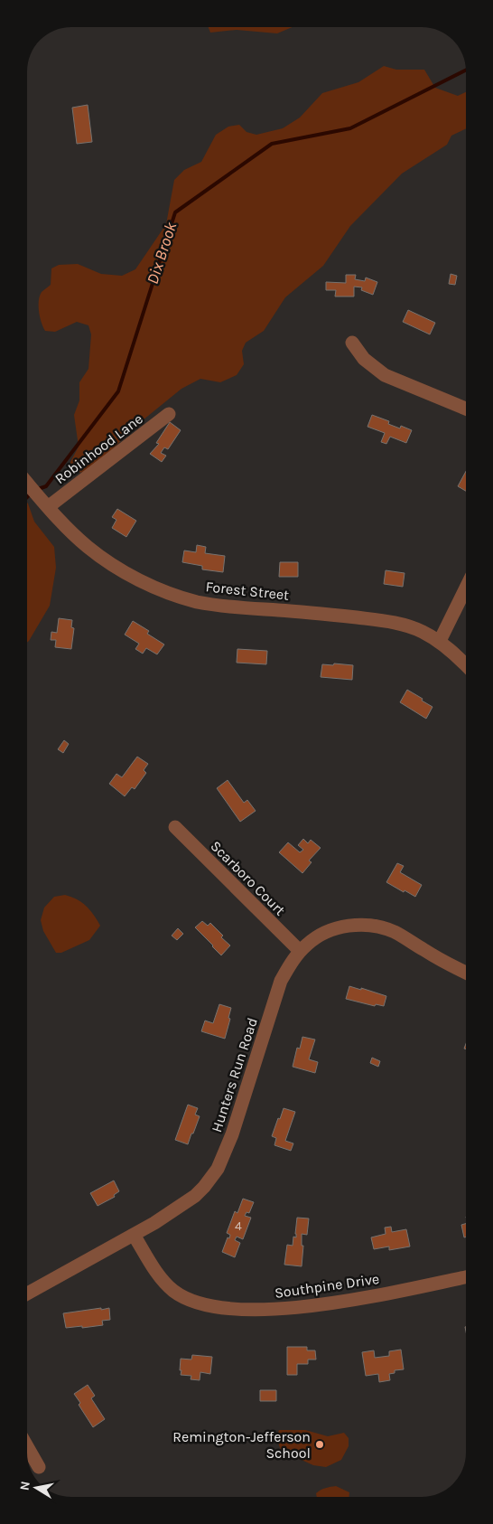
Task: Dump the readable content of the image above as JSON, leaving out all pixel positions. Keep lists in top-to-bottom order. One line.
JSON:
{"streets":{"street":["Robinhood Lane","Forest Street","Scarboro Court","Hunters Run Road","Southpine Drive"]},"crossings":[["Robinhood Lane","Forest Street"],["Scarboro Court","Hunters Run Road"],["Hunters Run Road","Southpine Drive"]],"water":["Dix Brook"],"places":["Remington-Jefferson School"],"house_numbers":["4"],"north":"left"}
